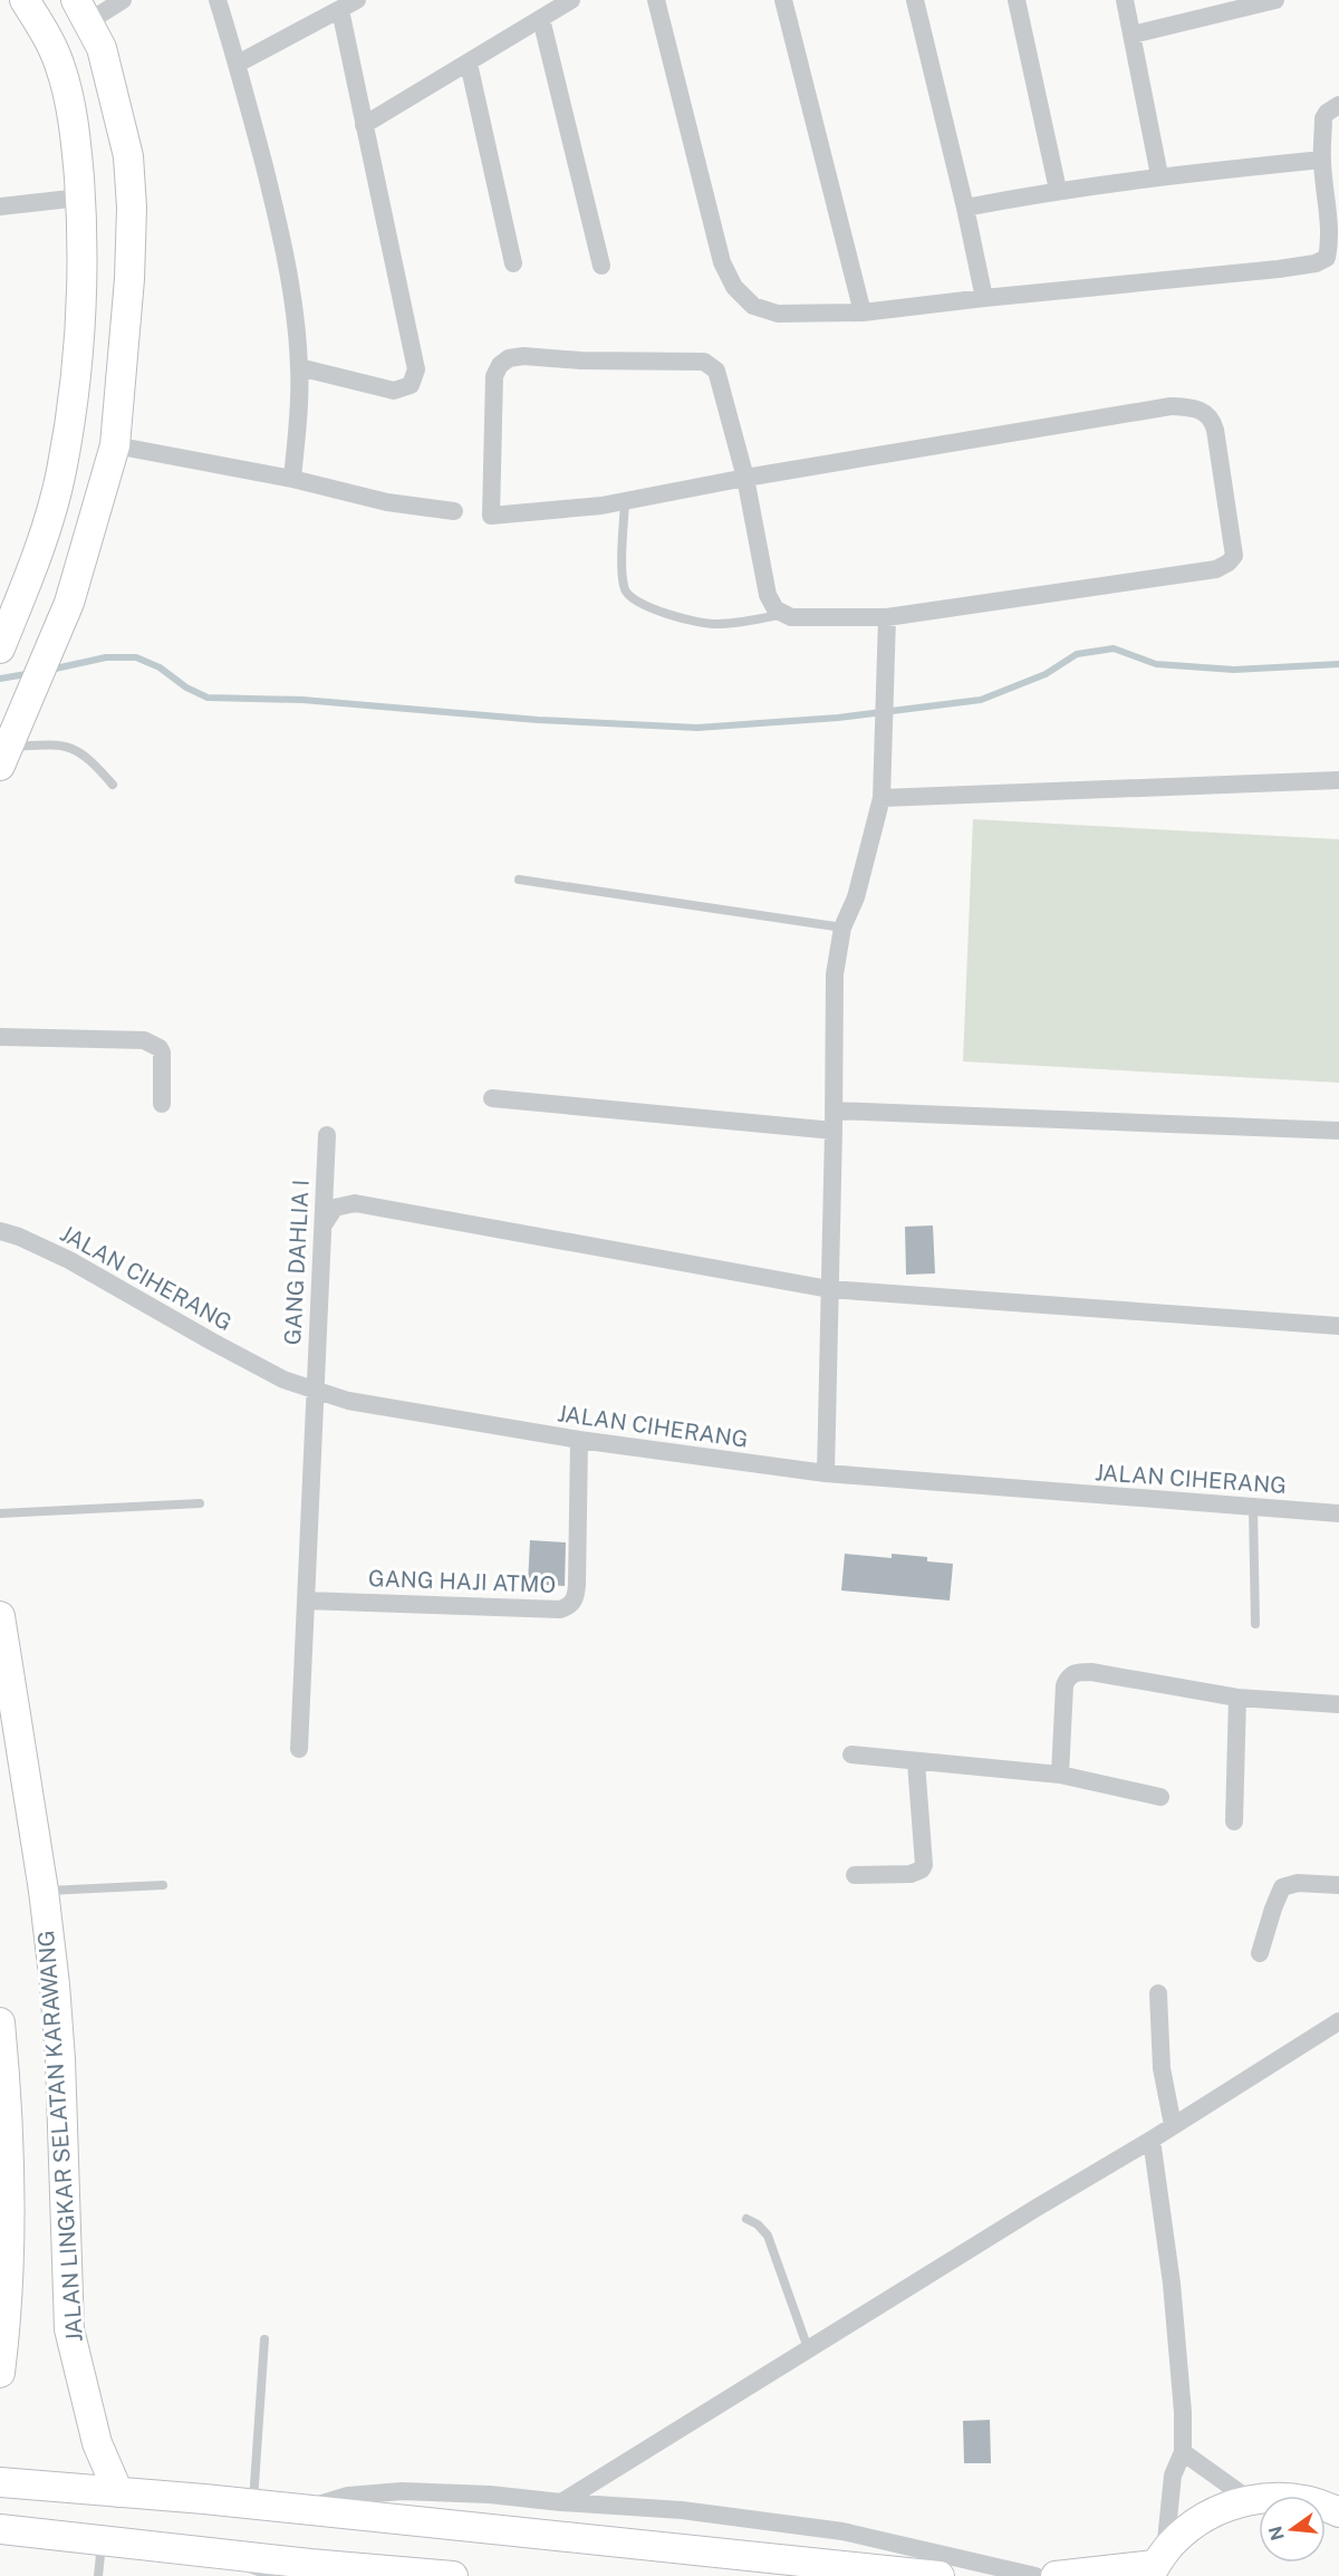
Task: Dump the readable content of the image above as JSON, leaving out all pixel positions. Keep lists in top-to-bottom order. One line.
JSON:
{"streets":{"main road":["JALAN LINGKAR SELATAN KARAWANG"],"street":["GANG DAHLIA I","JALAN CIHERANG","GANG HAJI ATMO"]},"crossings":[["GANG DAHLIA I","JALAN CIHERANG"],["GANG DAHLIA I","GANG HAJI ATMO"],["JALAN CIHERANG","GANG HAJI ATMO"]],"north":"left"}
